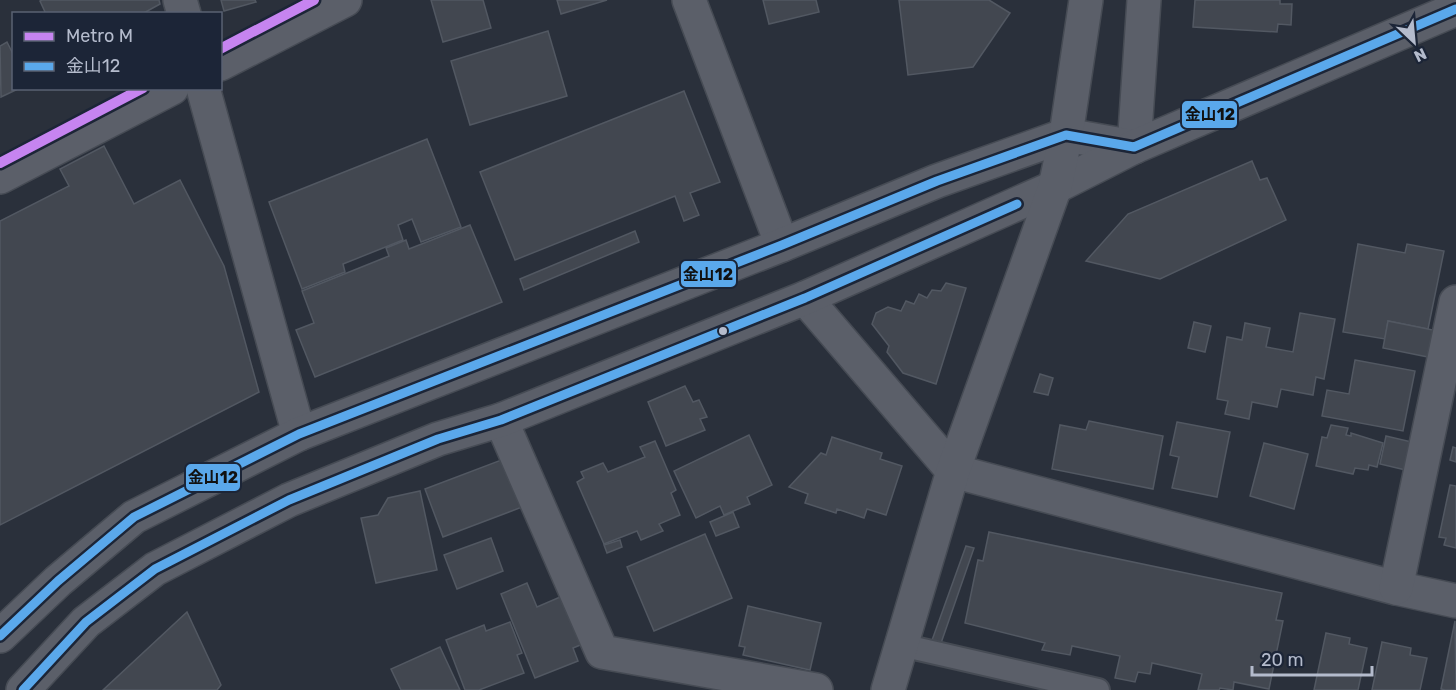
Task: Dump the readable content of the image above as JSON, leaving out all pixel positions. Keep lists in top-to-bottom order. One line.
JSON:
{"lines":["metro line M","transit line 金山12"],"legend":["Metro M","金山12"],"scale_bar":"20 m","north":"bottom right"}
